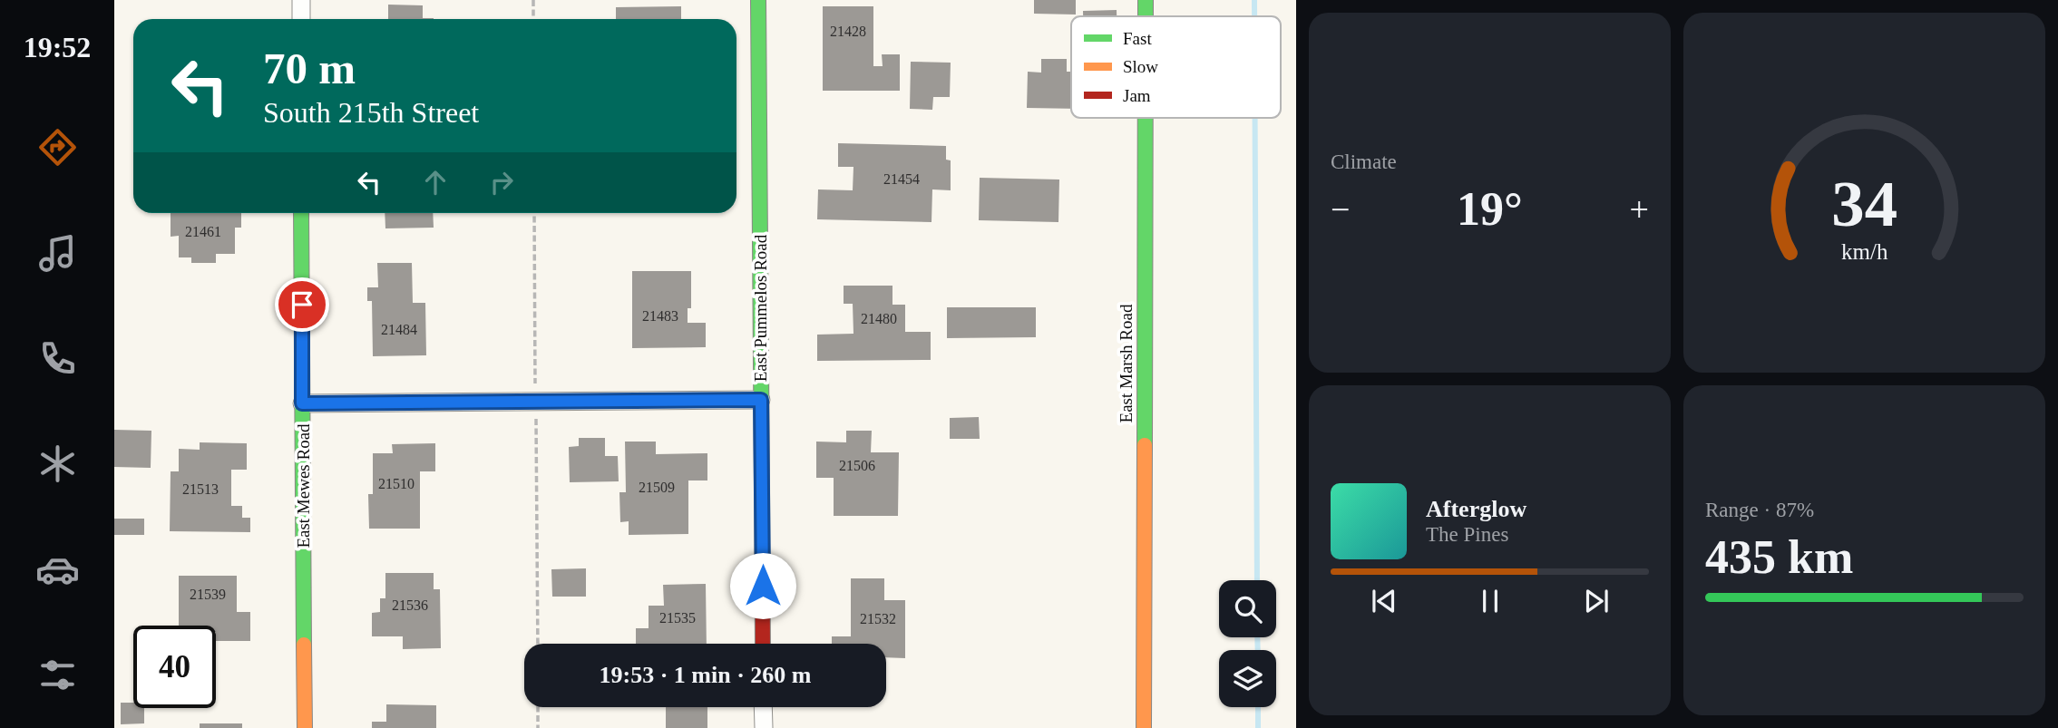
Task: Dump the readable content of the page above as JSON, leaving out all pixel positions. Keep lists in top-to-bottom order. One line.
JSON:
{"streets":{"street":["East Pummelos Road","East Marsh Road","East Mewes Road"]},"house_numbers":["21428","21454","21461","21483","21480","21484","21506","21510","21509","21513","21539","21536","21535","21532"],"legend":["Fast","Slow","Jam"],"page":{"tabs":"19:52","tile":["Climate",["Range · 87%","435 km"]],"turn":["70 m","South 215th Street"],"heat":["−","19°","+"],"song":["Afterglow","The Pines"],"limit":"40","trip":"19:53 · 1 min · 260 m","gauge":["34","km/h"]}}
